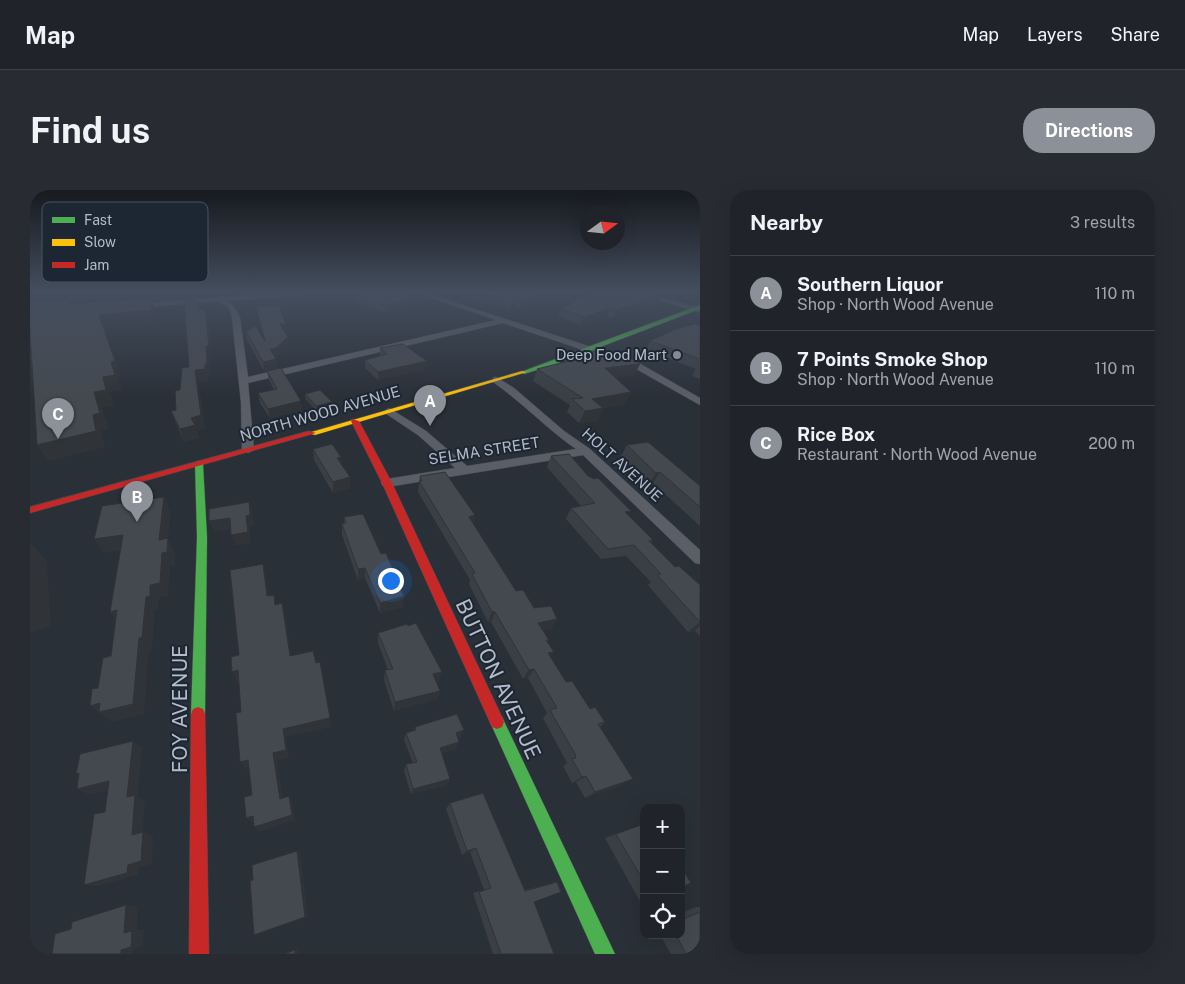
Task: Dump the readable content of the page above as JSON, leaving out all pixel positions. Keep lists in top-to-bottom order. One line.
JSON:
{"streets":{"main road":["NORTH WOOD AVENUE","BUTTON AVENUE","FOY AVENUE"],"street":["SELMA STREET","HOLT AVENUE"]},"crossings":[["NORTH WOOD AVENUE","HOLT AVENUE"],["NORTH WOOD AVENUE","BUTTON AVENUE"],["NORTH WOOD AVENUE","FOY AVENUE"],["SELMA STREET","HOLT AVENUE"],["SELMA STREET","BUTTON AVENUE"]],"places":["Deep Food Mart"],"legend":["Fast","Slow","Jam"],"north":"right","page":{"header":"Map","nav":["Map","Layers","Share"],"buttons":"Directions","title":"Find us","heading":["Nearby","3 results"],"list":[{"mark":"A","name":"Southern Liquor","note":"Shop · North Wood Avenue","value":"110 m"},{"mark":"B","name":"7 Points Smoke Shop","note":"Shop · North Wood Avenue","value":"110 m"},{"mark":"C","name":"Rice Box","note":"Restaurant · North Wood Avenue","value":"200 m"}],"pins":["A","C","B"],"map_buttons":["+","−"]}}
